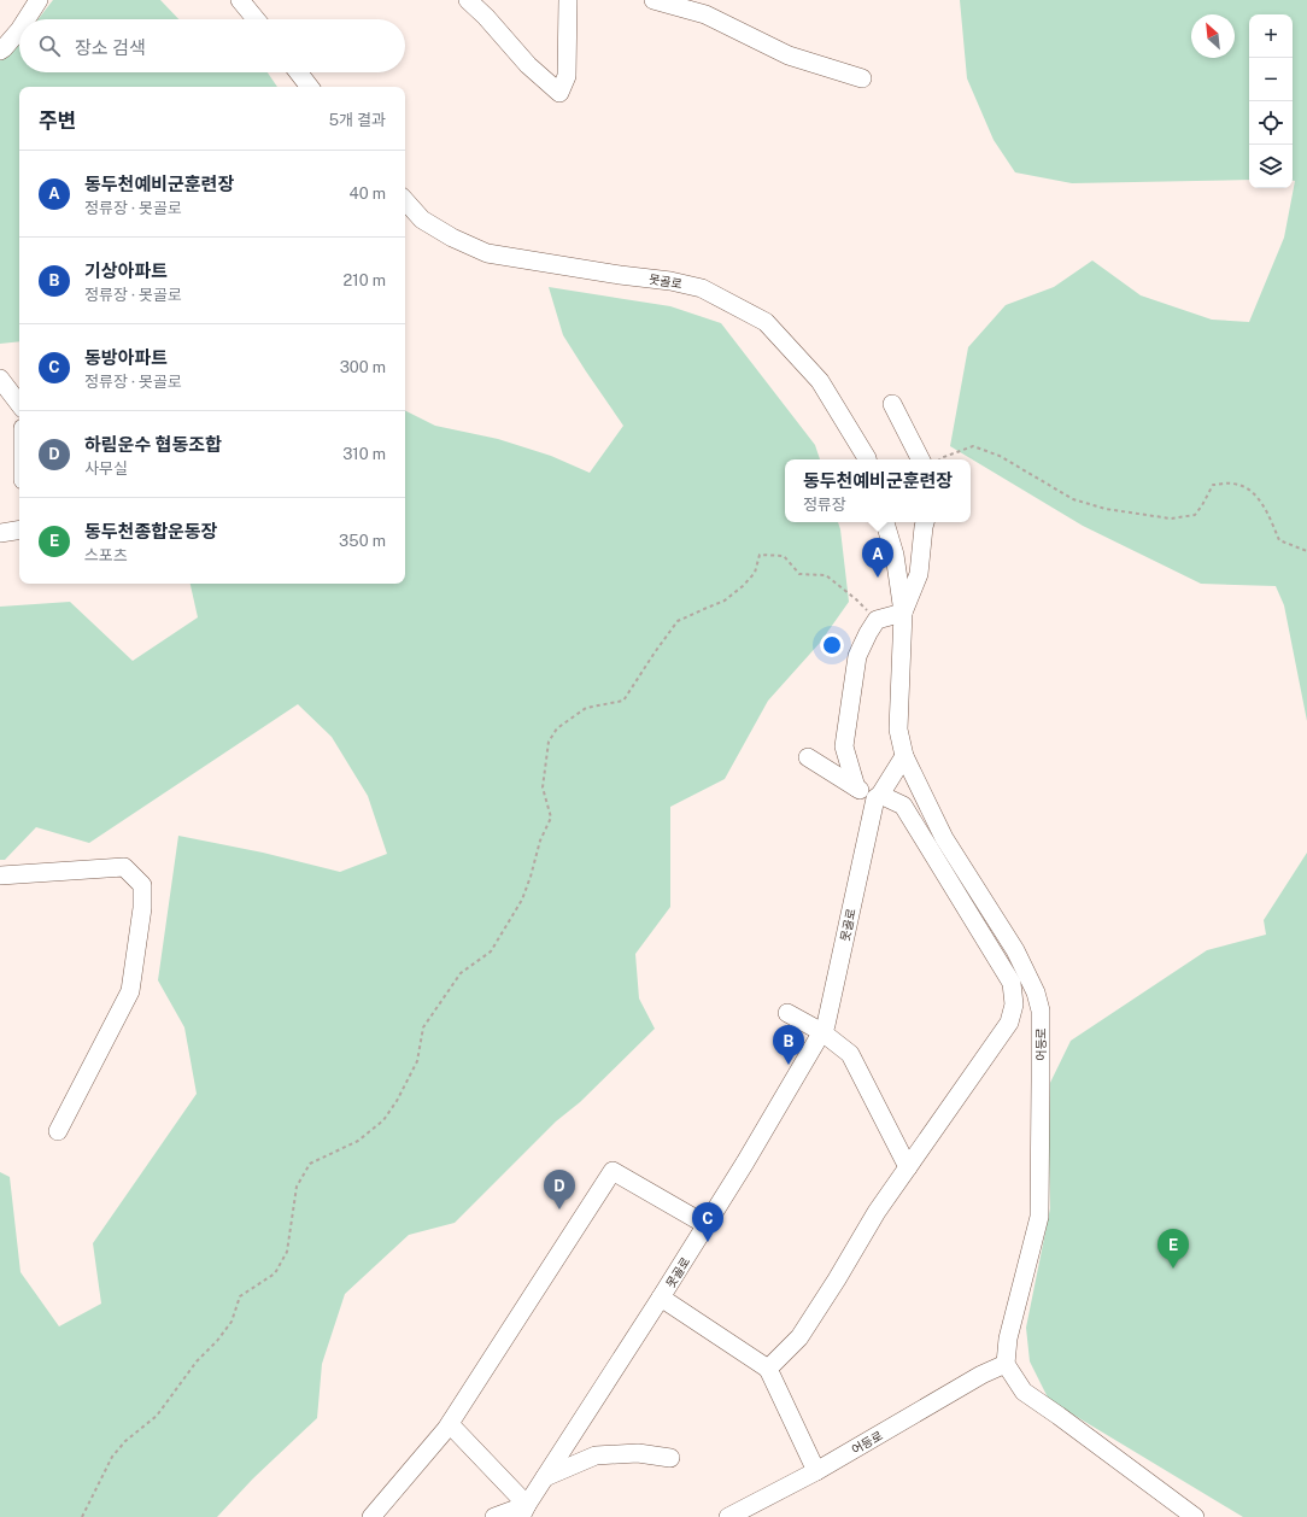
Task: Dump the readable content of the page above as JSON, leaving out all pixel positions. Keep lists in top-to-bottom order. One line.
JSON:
{"streets":{"street":["못골로","어등로"]},"crossings":[["못골로","어등로"]],"north":"top left","page":{"map_buttons":["+","−"],"search":"장소 검색","heading":["주변","5개 결과"],"list":[{"mark":"A","name":"동두천예비군훈련장","note":"정류장 · 못골로","value":"40 m"},{"mark":"B","name":"기상아파트","note":"정류장 · 못골로","value":"210 m"},{"mark":"C","name":"동방아파트","note":"정류장 · 못골로","value":"300 m"},{"mark":"D","name":"하림운수 협동조합","note":"사무실","value":"310 m"},{"mark":"E","name":"동두천종합운동장","note":"스포츠","value":"350 m"}],"popup":["동두천예비군훈련장","정류장"],"pins":["A","B","D","C","E"]}}
